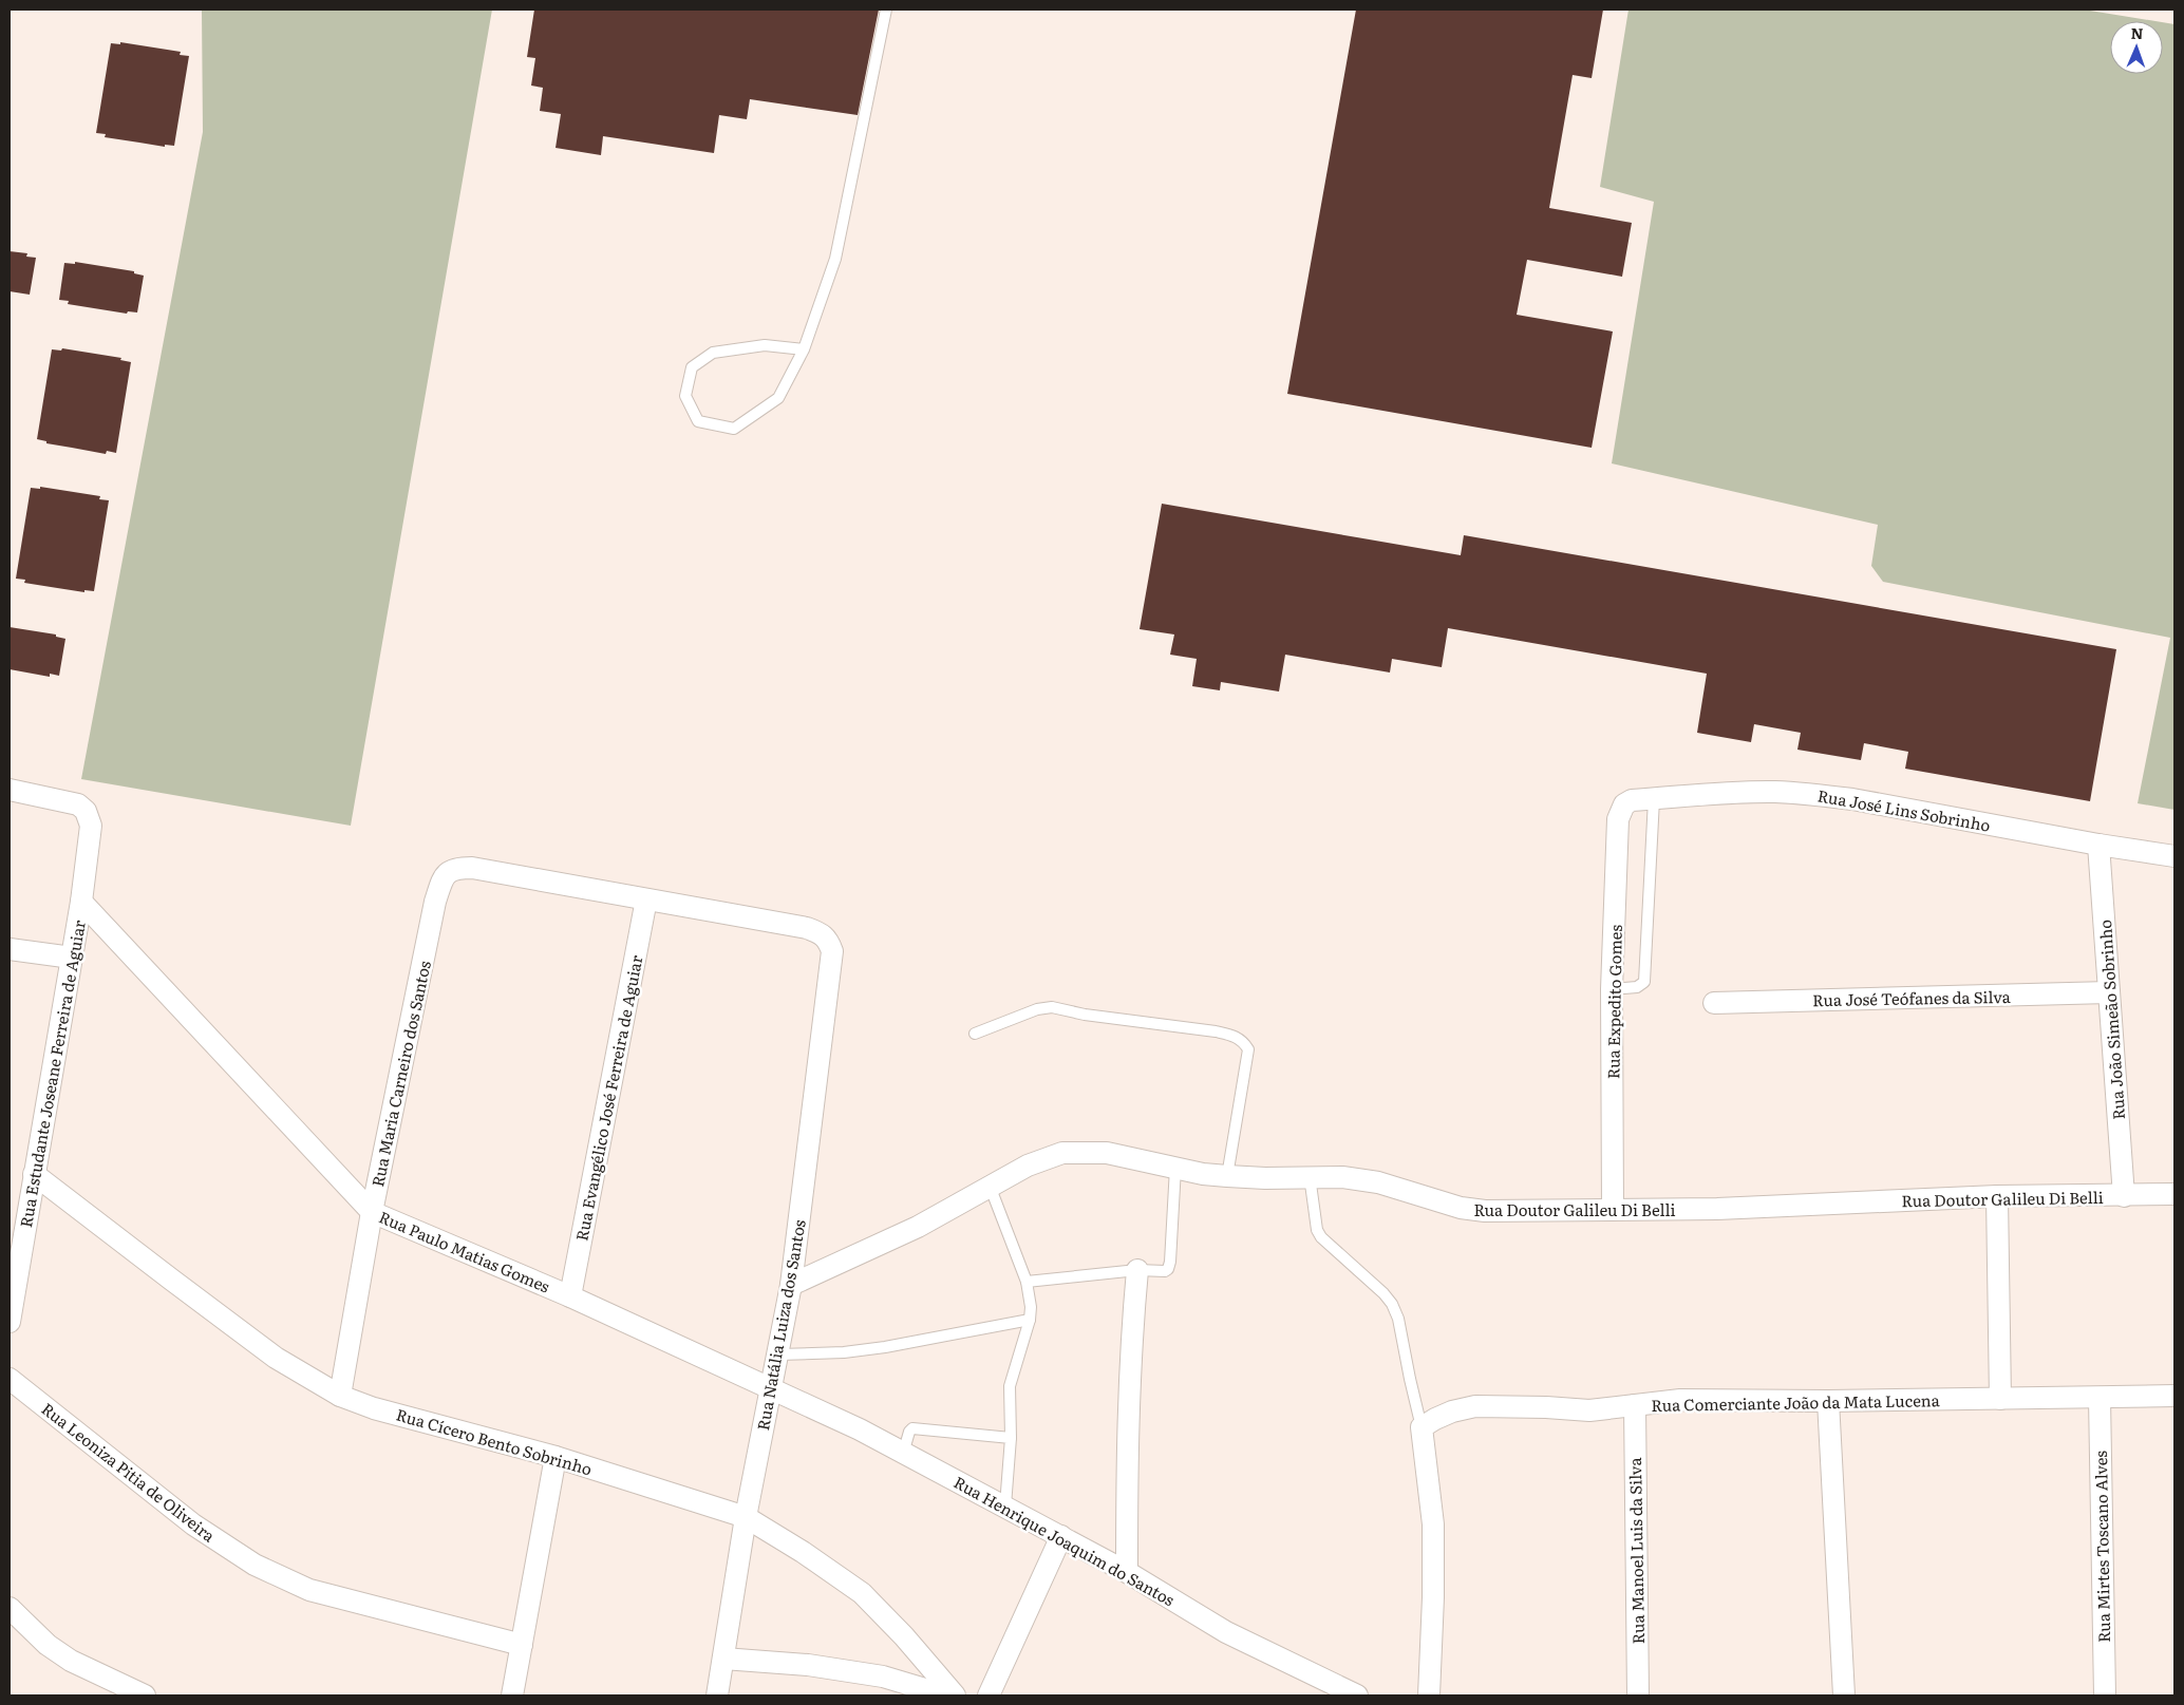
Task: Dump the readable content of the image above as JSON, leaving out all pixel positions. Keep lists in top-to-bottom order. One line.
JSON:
{"streets":{"street":["Rua José Lins Sobrinho","Rua José Teófanes da Silva","Rua Expedito Gomes","Rua João Simeão Sobrinho","Rua Estudante Joseane Ferreira de Aguiar","Rua Maria Carneiro dos Santos","Rua Evangélico José Ferreira de Aguiar","Rua Doutor Galileu Di Belli","Rua Paulo Matias Gomes","Rua Natália Luiza dos Santos","Rua Comerciante João da Mata Lucena","Rua Cícero Bento Sobrinho","Rua Leoniza Pitia de Oliveira","Rua Henrique Joaquim do Santos","Rua Mirtes Toscano Alves","Rua Manoel Luis da Silva"]},"crossings":[["Rua José Lins Sobrinho","Rua Expedito Gomes"],["Rua José Lins Sobrinho","Rua João Simeão Sobrinho"],["Rua José Teófanes da Silva","Rua João Simeão Sobrinho"],["Rua Expedito Gomes","Rua Doutor Galileu Di Belli"],["Rua João Simeão Sobrinho","Rua Doutor Galileu Di Belli"],["Rua Estudante Joseane Ferreira de Aguiar","Rua Paulo Matias Gomes"],["Rua Estudante Joseane Ferreira de Aguiar","Rua Cícero Bento Sobrinho"],["Rua Maria Carneiro dos Santos","Rua Evangélico José Ferreira de Aguiar"],["Rua Maria Carneiro dos Santos","Rua Paulo Matias Gomes"],["Rua Maria Carneiro dos Santos","Rua Natália Luiza dos Santos"],["Rua Maria Carneiro dos Santos","Rua Cícero Bento Sobrinho"],["Rua Evangélico José Ferreira de Aguiar","Rua Paulo Matias Gomes"],["Rua Evangélico José Ferreira de Aguiar","Rua Natália Luiza dos Santos"],["Rua Doutor Galileu Di Belli","Rua Natália Luiza dos Santos"],["Rua Paulo Matias Gomes","Rua Natália Luiza dos Santos"],["Rua Paulo Matias Gomes","Rua Henrique Joaquim do Santos"],["Rua Natália Luiza dos Santos","Rua Cícero Bento Sobrinho"],["Rua Natália Luiza dos Santos","Rua Henrique Joaquim do Santos"],["Rua Comerciante João da Mata Lucena","Rua Mirtes Toscano Alves"],["Rua Comerciante João da Mata Lucena","Rua Manoel Luis da Silva"]],"north":"top"}
